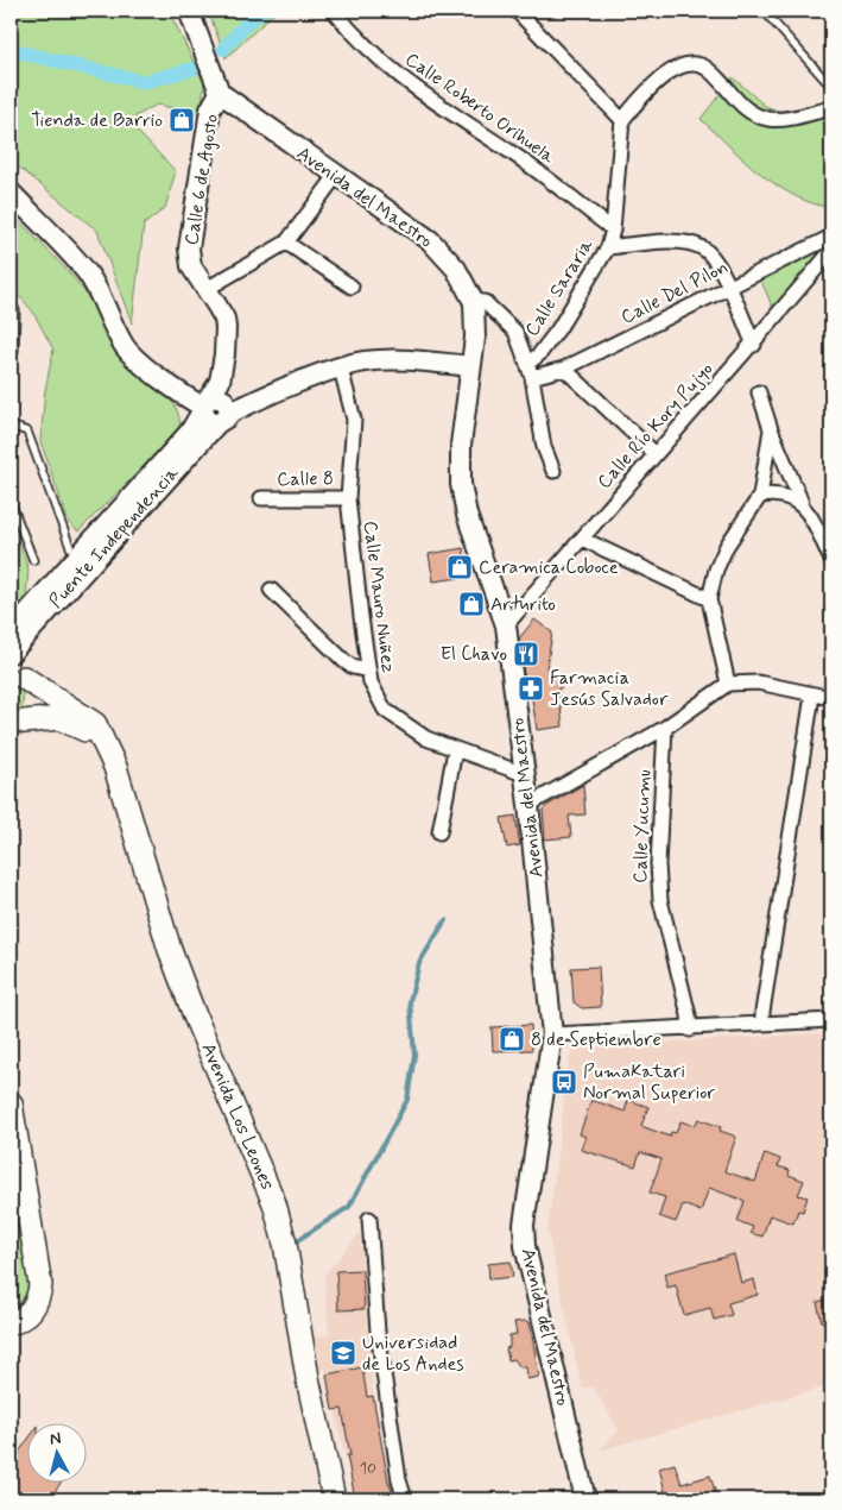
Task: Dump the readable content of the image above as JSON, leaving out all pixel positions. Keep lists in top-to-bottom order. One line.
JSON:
{"streets":{"main road":["Calle 6 de Agosto","Avenida del Maestro","Puente Independencia","Avenida Los Leones"],"street":["Calle Roberto Orihuela","Calle Sararia","Calle Del Pilon","Calle Río Kory Pujyo","Calle 8","Calle Mauro Nuñez","Calle Yucumu"]},"crossings":[["Calle Roberto Orihuela","Calle Sararia"],["Calle 6 de Agosto","Avenida del Maestro"],["Calle 6 de Agosto","Puente Independencia"],["Avenida del Maestro","Calle Río Kory Pujyo"],["Avenida del Maestro","Calle Mauro Nuñez"],["Calle 8","Calle Mauro Nuñez"]],"places":{"shop":["Tienda de Barrio","Ceramica Coboce","Arturito","8 de Septiembre"],"restaurant":["El Chavo"],"pharmacy":["Farmacia Jesús Salvador"],"bus stop":["PumaKatari Normal Superior"],"school or university":["Universidad de Los Andes"]},"house_numbers":["10"],"north":"top"}
